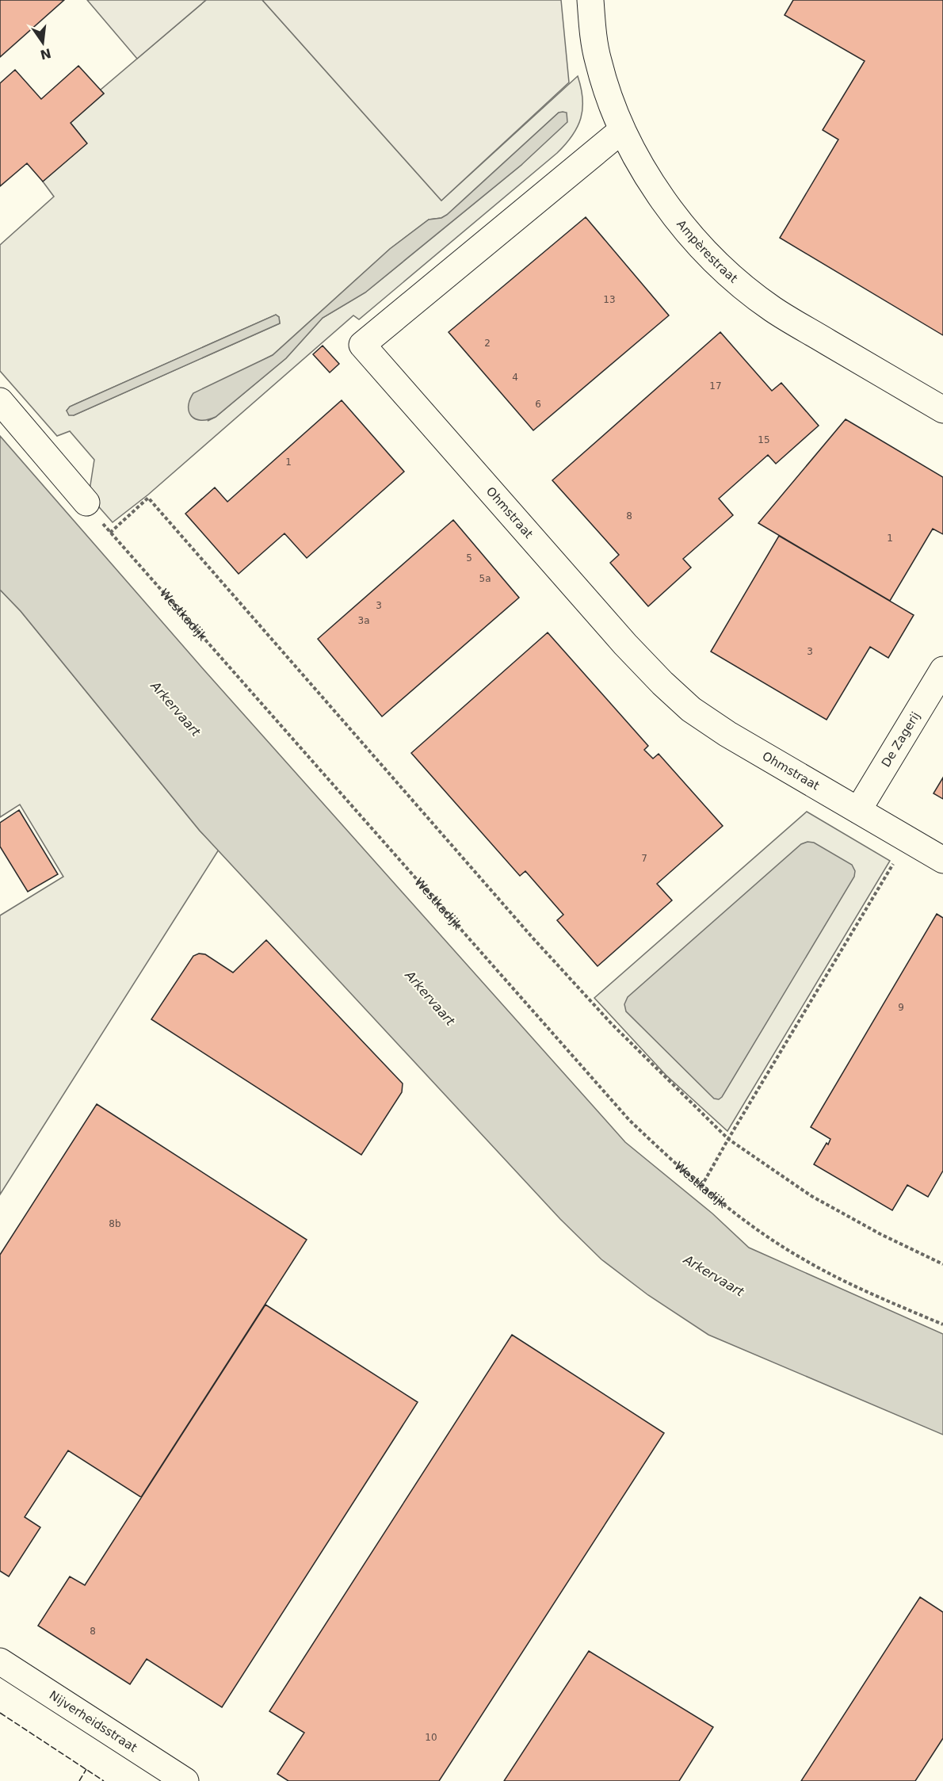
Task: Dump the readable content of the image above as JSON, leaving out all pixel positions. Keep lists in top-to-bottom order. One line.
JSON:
{"streets":{"street":["Ampèrestraat","Ohmstraat","De Zagerij","Nijverheidsstraat"],"path":["Westkadijk"]},"crossings":[["Ampèrestraat","Ohmstraat"],["Ohmstraat","De Zagerij"]],"water":["Arkervaart"],"house_numbers":["13","2","4","17","6","15","1","8","1","5","5a","3","3a","3","7","9","8b","8","10"],"north":"bottom"}
